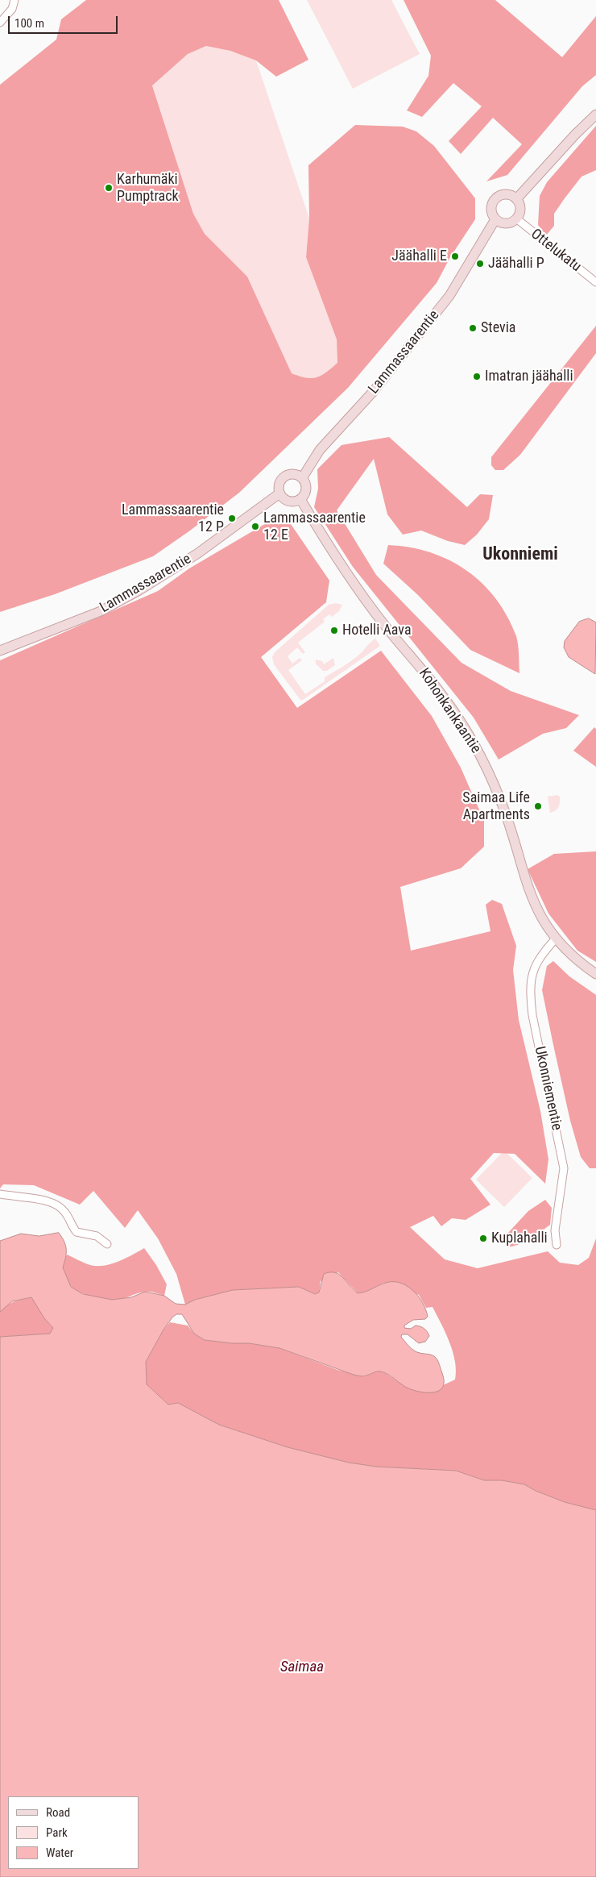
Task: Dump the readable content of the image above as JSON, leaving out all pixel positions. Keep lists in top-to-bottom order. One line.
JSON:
{"streets":{"street":["Ottelukatu","Lammassaarentie","Kohonkankaantie","Ukonniementie"]},"crossings":[["Ottelukatu","Lammassaarentie"],["Lammassaarentie","Kohonkankaantie"],["Kohonkankaantie","Ukonniementie"]],"districts":["Ukonniemi"],"water":["Saimaa"],"places":["Karhumäki Pumptrack","Jäähalli E","Jäähalli P","Stevia","Imatran jäähalli","Lammassaarentie 12 P","Lammassaarentie 12 E","Hotelli Aava","Saimaa Life Apartments","Kuplahalli"],"legend":["Road","Park","Water"],"scale_bar":"100 m"}
